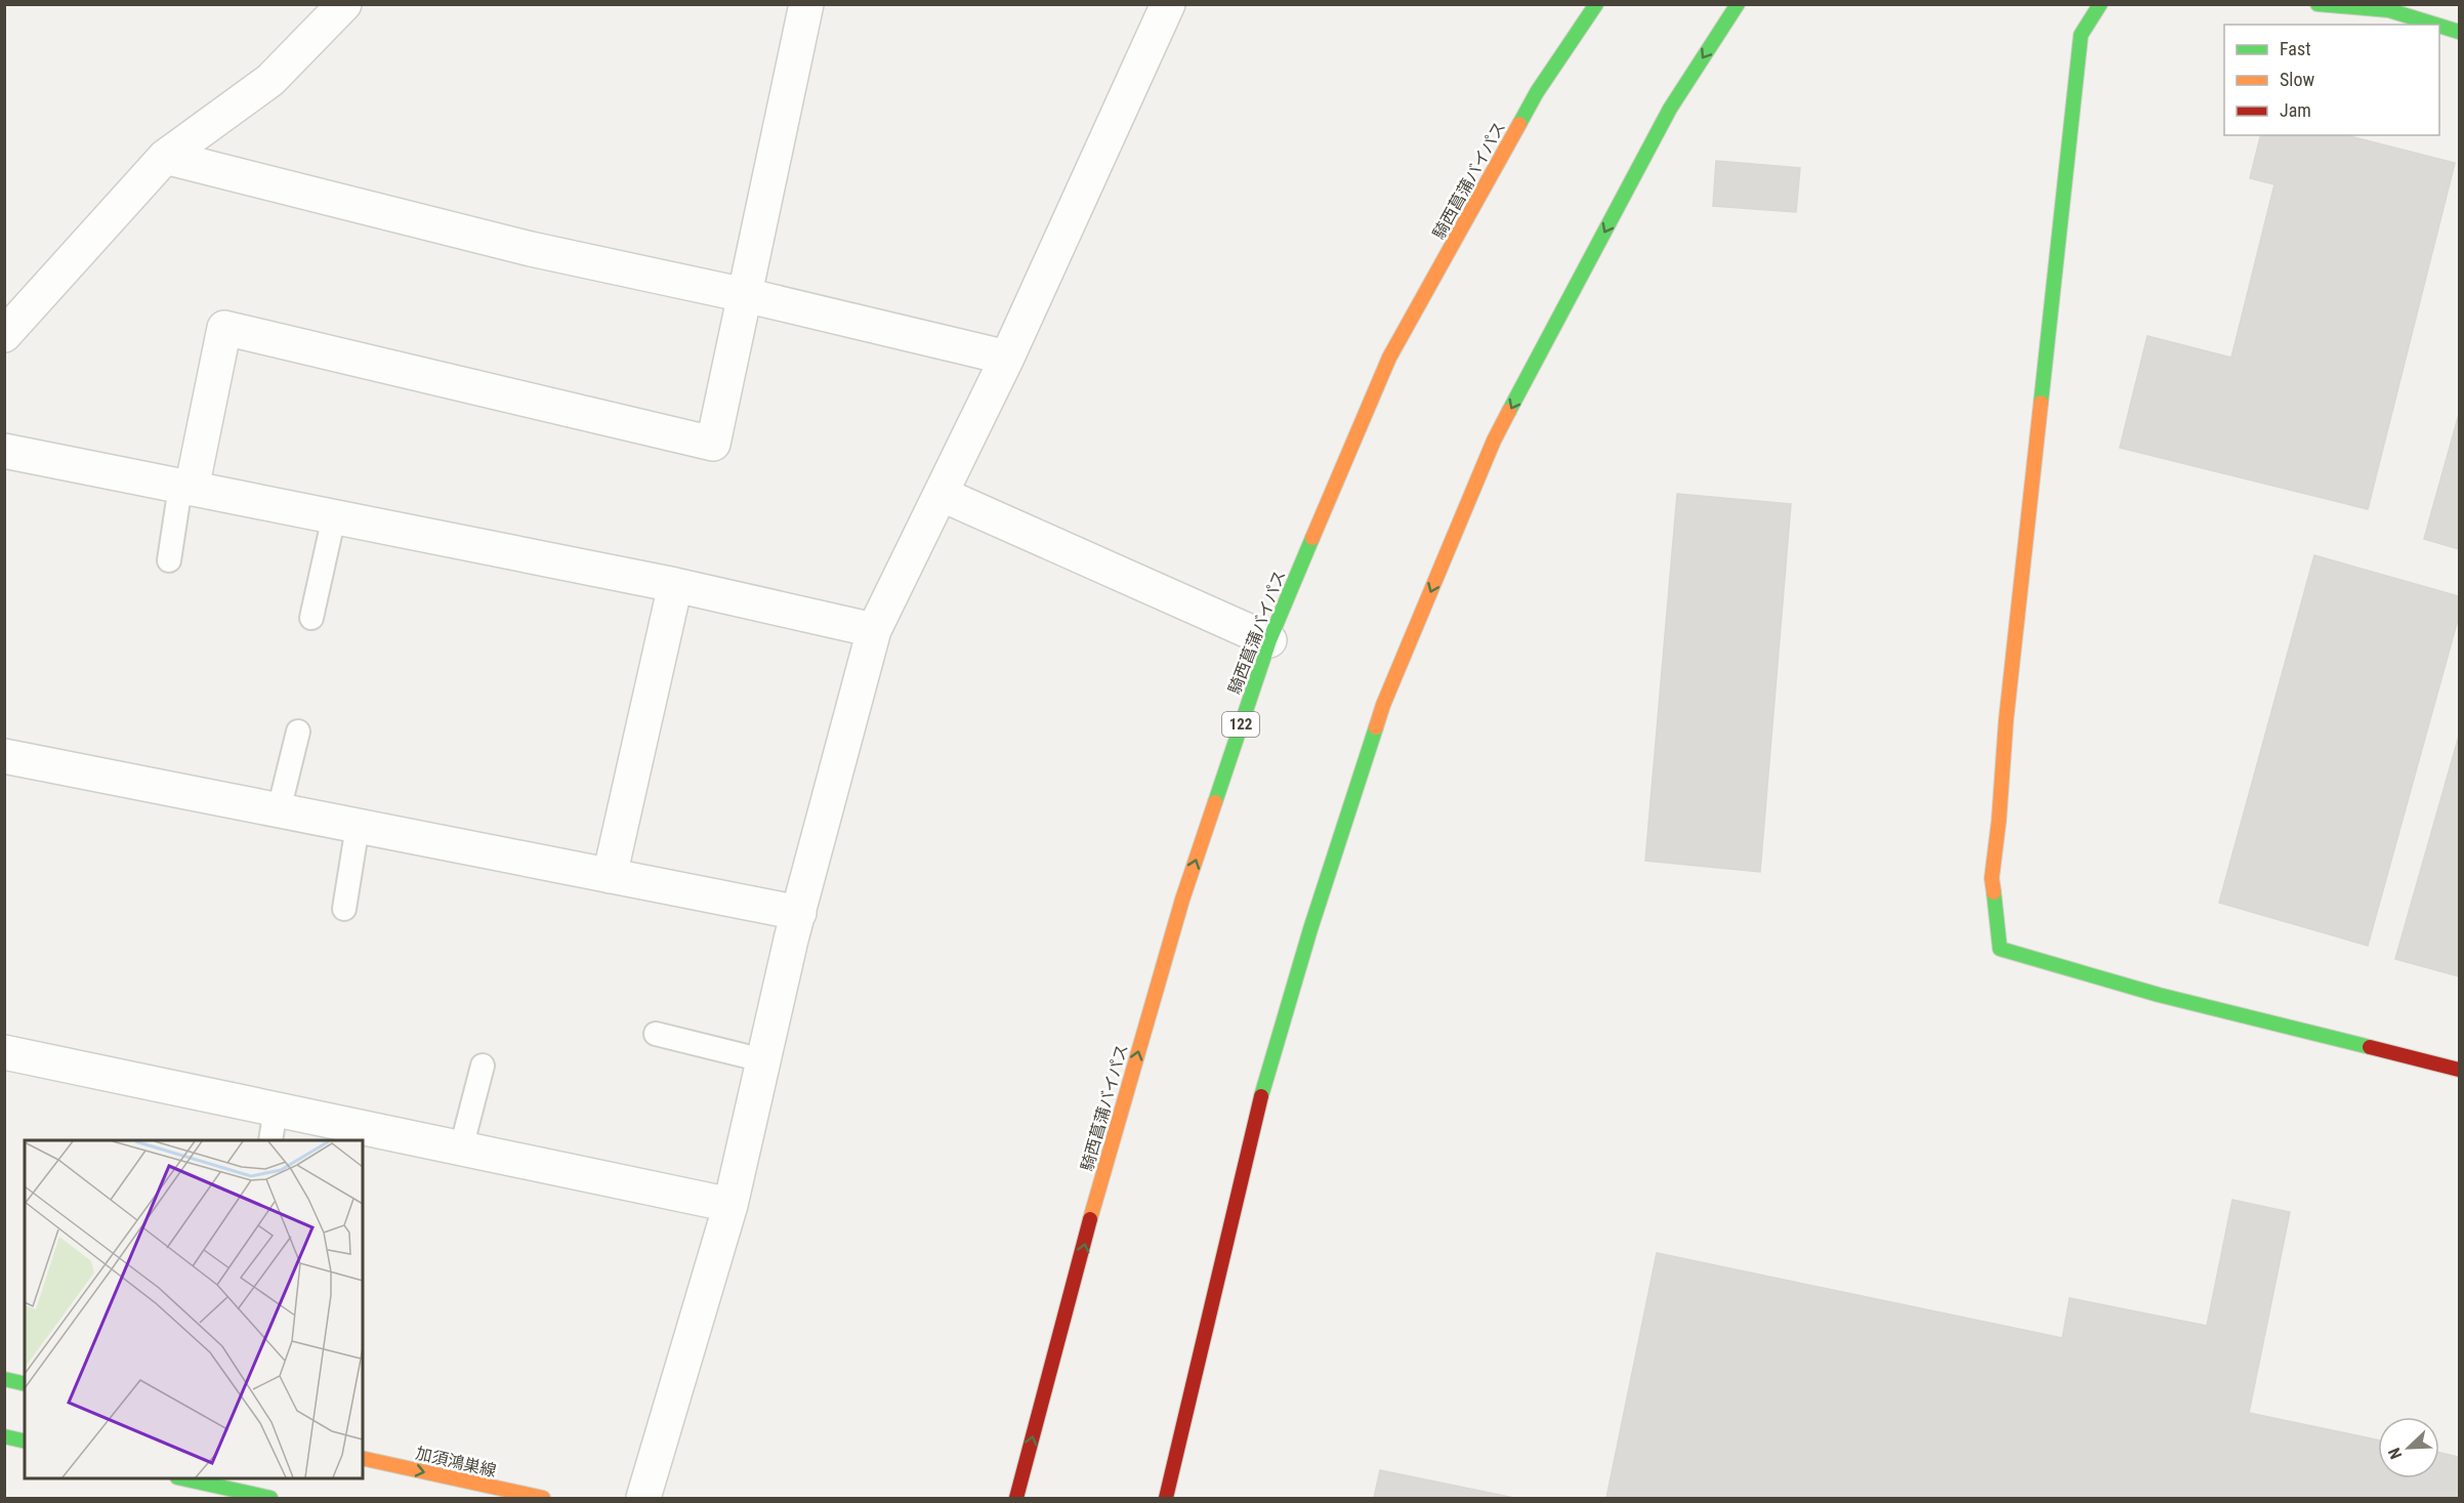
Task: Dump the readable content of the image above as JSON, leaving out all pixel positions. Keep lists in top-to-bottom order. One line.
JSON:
{"streets":{"main road":["騎西菖蒲バイパス","122","加須鴻巣線"]},"one_way":["騎西菖蒲バイパス","加須鴻巣線"],"legend":["Fast","Slow","Jam"],"north":"bottom left"}
